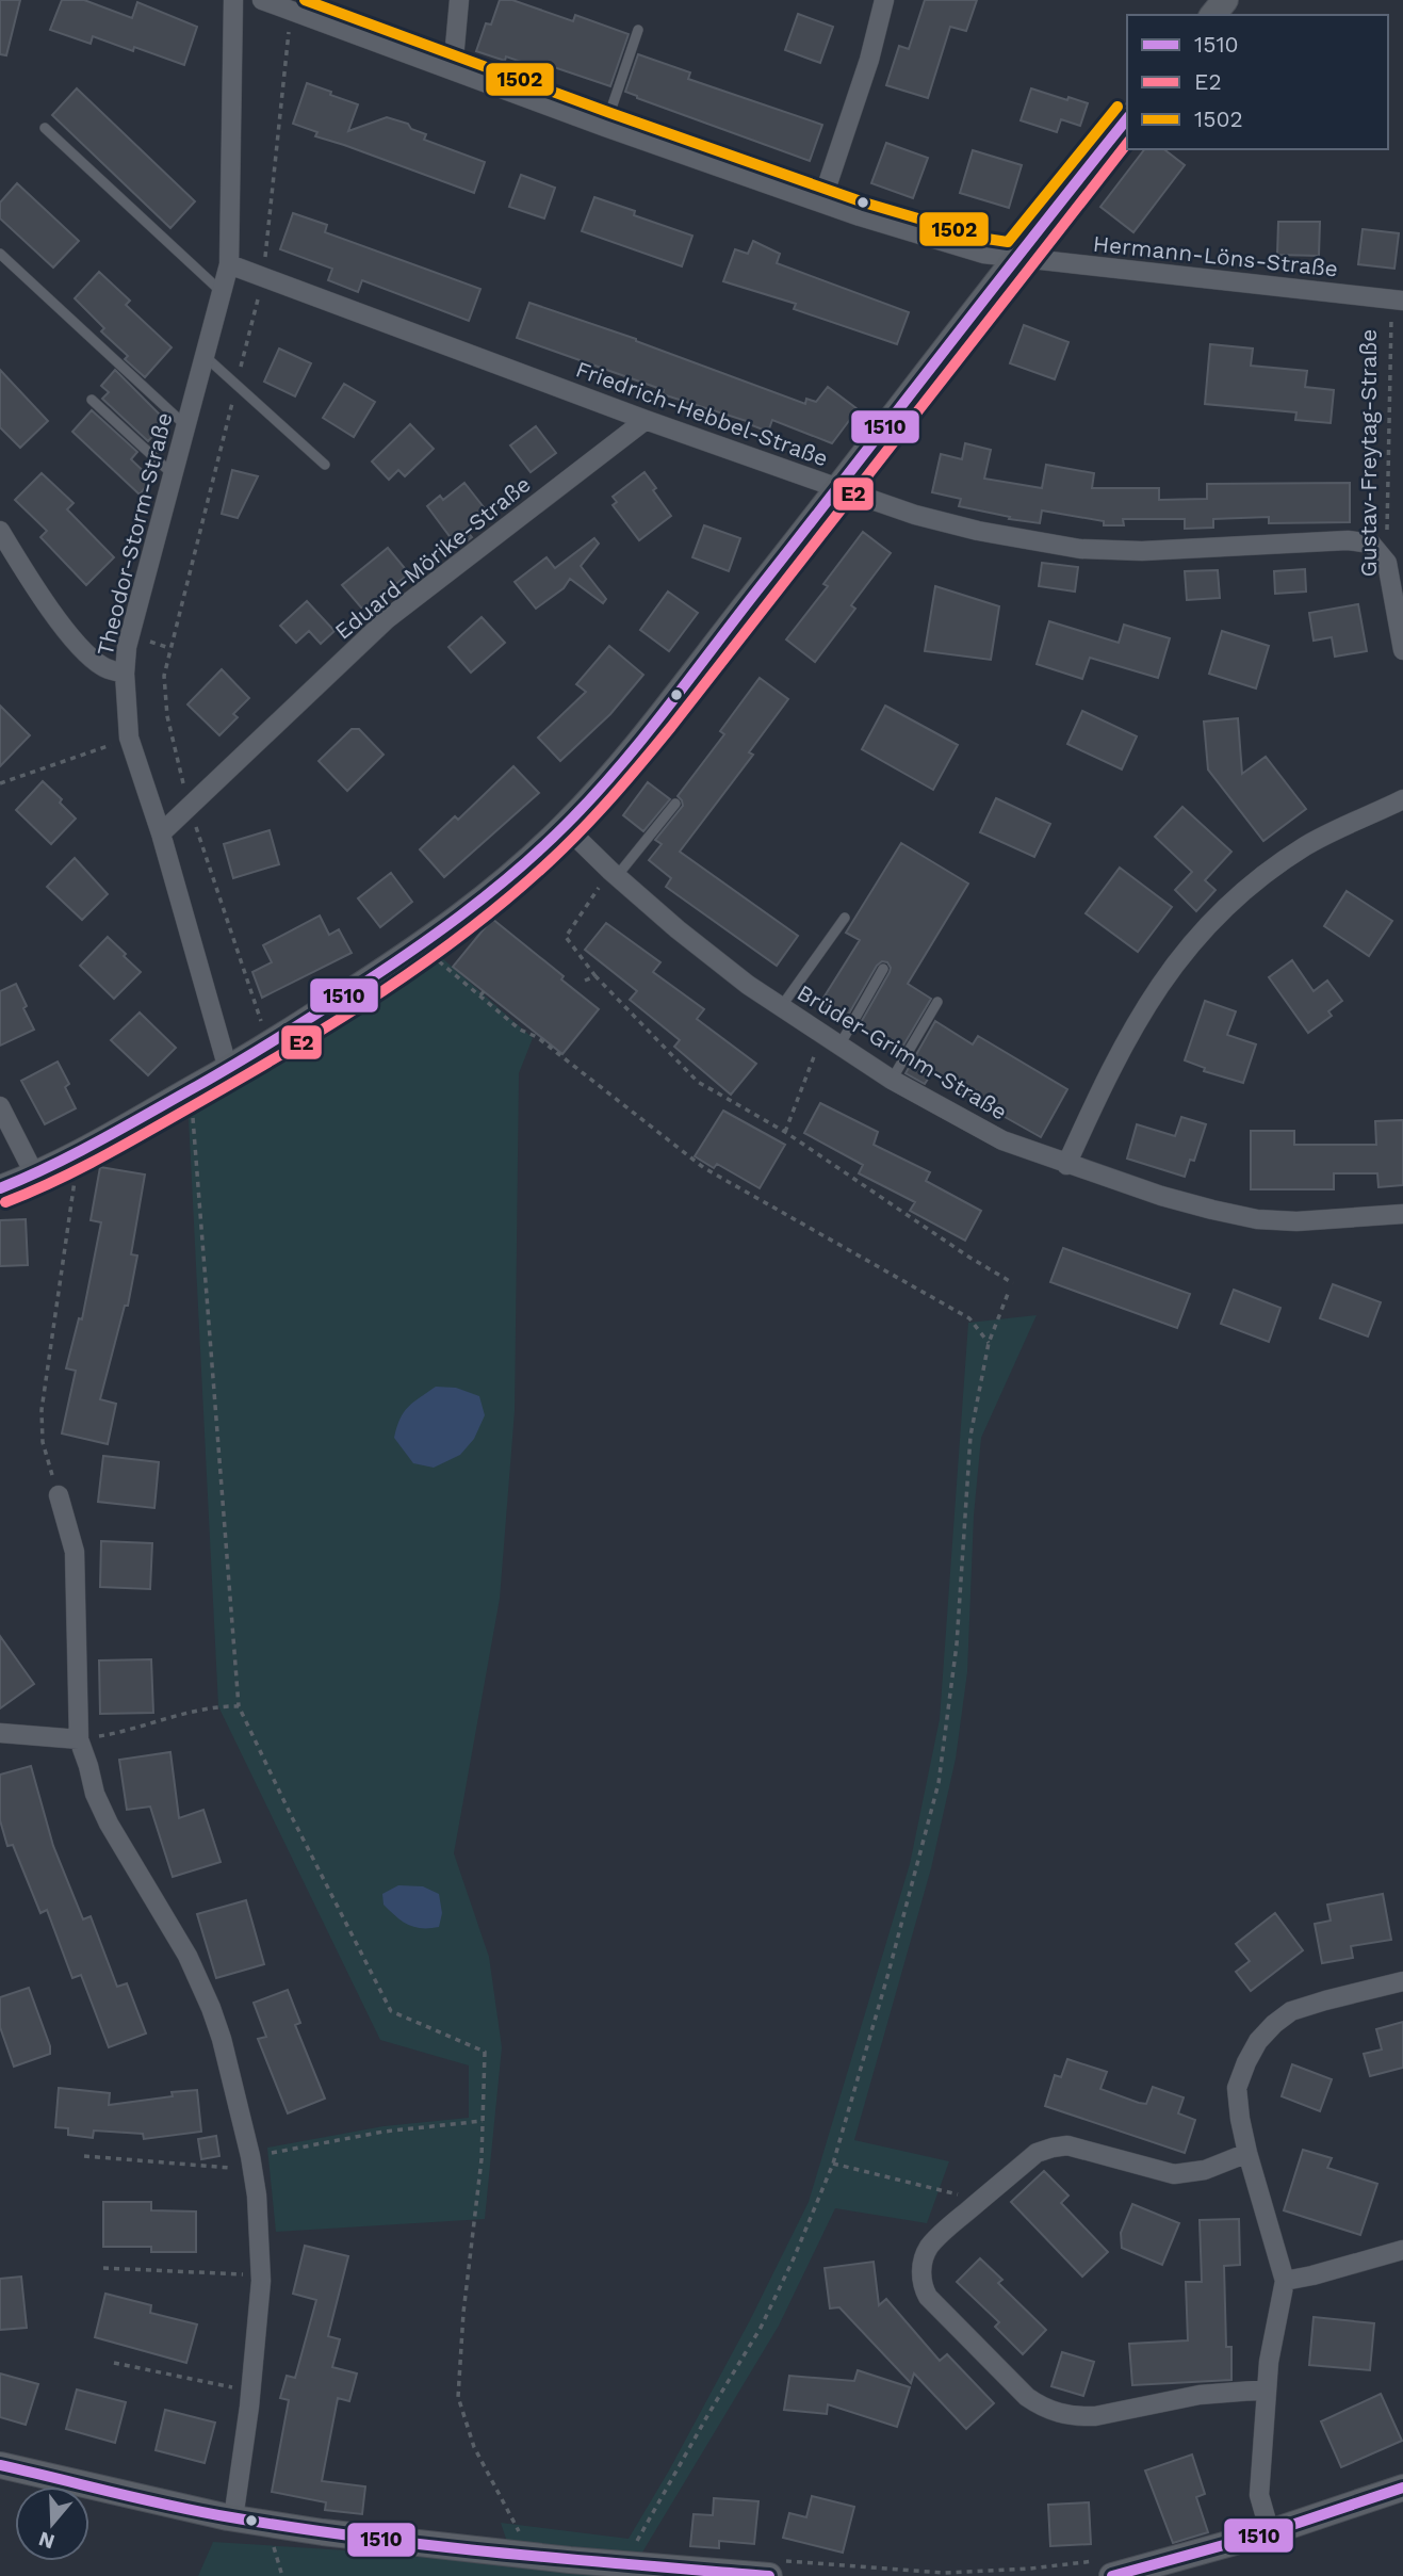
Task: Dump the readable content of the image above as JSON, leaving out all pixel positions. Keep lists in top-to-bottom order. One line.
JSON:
{"streets":{"street":["Hermann-Löns-Straße","Friedrich-Hebbel-Straße","Gustav-Freytag-Straße","Theodor-Storm-Straße","Eduard-Mörike-Straße","Brüder-Grimm-Straße"]},"crossings":[["Hermann-Löns-Straße","Gustav-Freytag-Straße"],["Friedrich-Hebbel-Straße","Gustav-Freytag-Straße"],["Friedrich-Hebbel-Straße","Theodor-Storm-Straße"],["Friedrich-Hebbel-Straße","Eduard-Mörike-Straße"],["Theodor-Storm-Straße","Eduard-Mörike-Straße"]],"lines":["transit line 1502","transit line 1510","transit line E2"],"legend":["1510","E2","1502"],"north":"bottom"}
